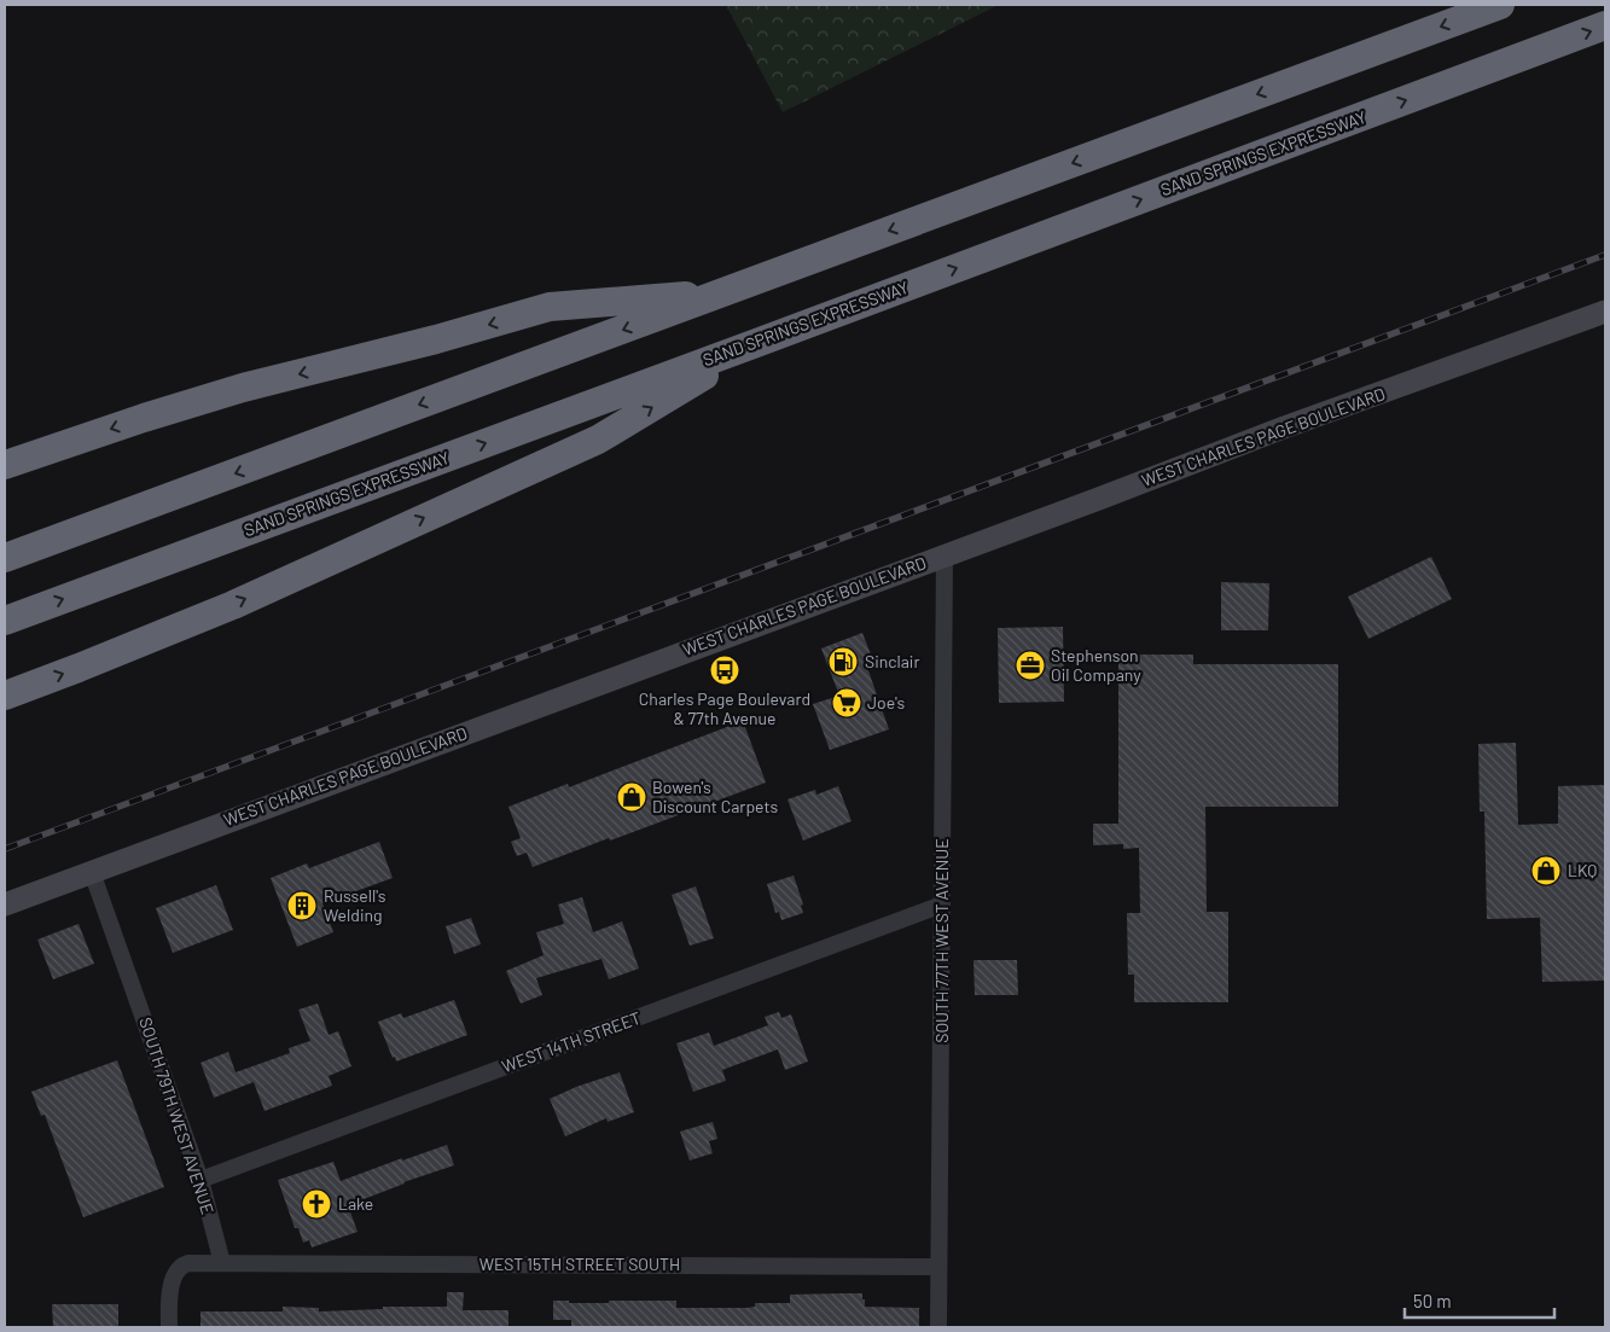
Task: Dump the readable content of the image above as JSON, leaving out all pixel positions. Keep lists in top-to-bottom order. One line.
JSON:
{"streets":{"highway":["SAND SPRINGS EXPRESSWAY"],"main road":["WEST CHARLES PAGE BOULEVARD"],"street":["SOUTH 77TH WEST AVENUE","WEST 14TH STREET","SOUTH 79TH WEST AVENUE","WEST 15TH STREET SOUTH"]},"crossings":[["WEST CHARLES PAGE BOULEVARD","SOUTH 77TH WEST AVENUE"],["WEST CHARLES PAGE BOULEVARD","SOUTH 79TH WEST AVENUE"],["SOUTH 77TH WEST AVENUE","WEST 14TH STREET"],["SOUTH 77TH WEST AVENUE","WEST 15TH STREET SOUTH"],["WEST 14TH STREET","SOUTH 79TH WEST AVENUE"],["SOUTH 79TH WEST AVENUE","WEST 15TH STREET SOUTH"]],"places":{"fuel station":["Sinclair"],"office":["Stephenson Oil Company"],"bus stop":["Charles Page Boulevard & 77th Avenue"],"supermarket":["Joe's"],"shop":["Bowen's Discount Carpets","LKQ"],"building":["Russell's Welding"],"church":["Lake"]},"scale_bar":"50 m"}
